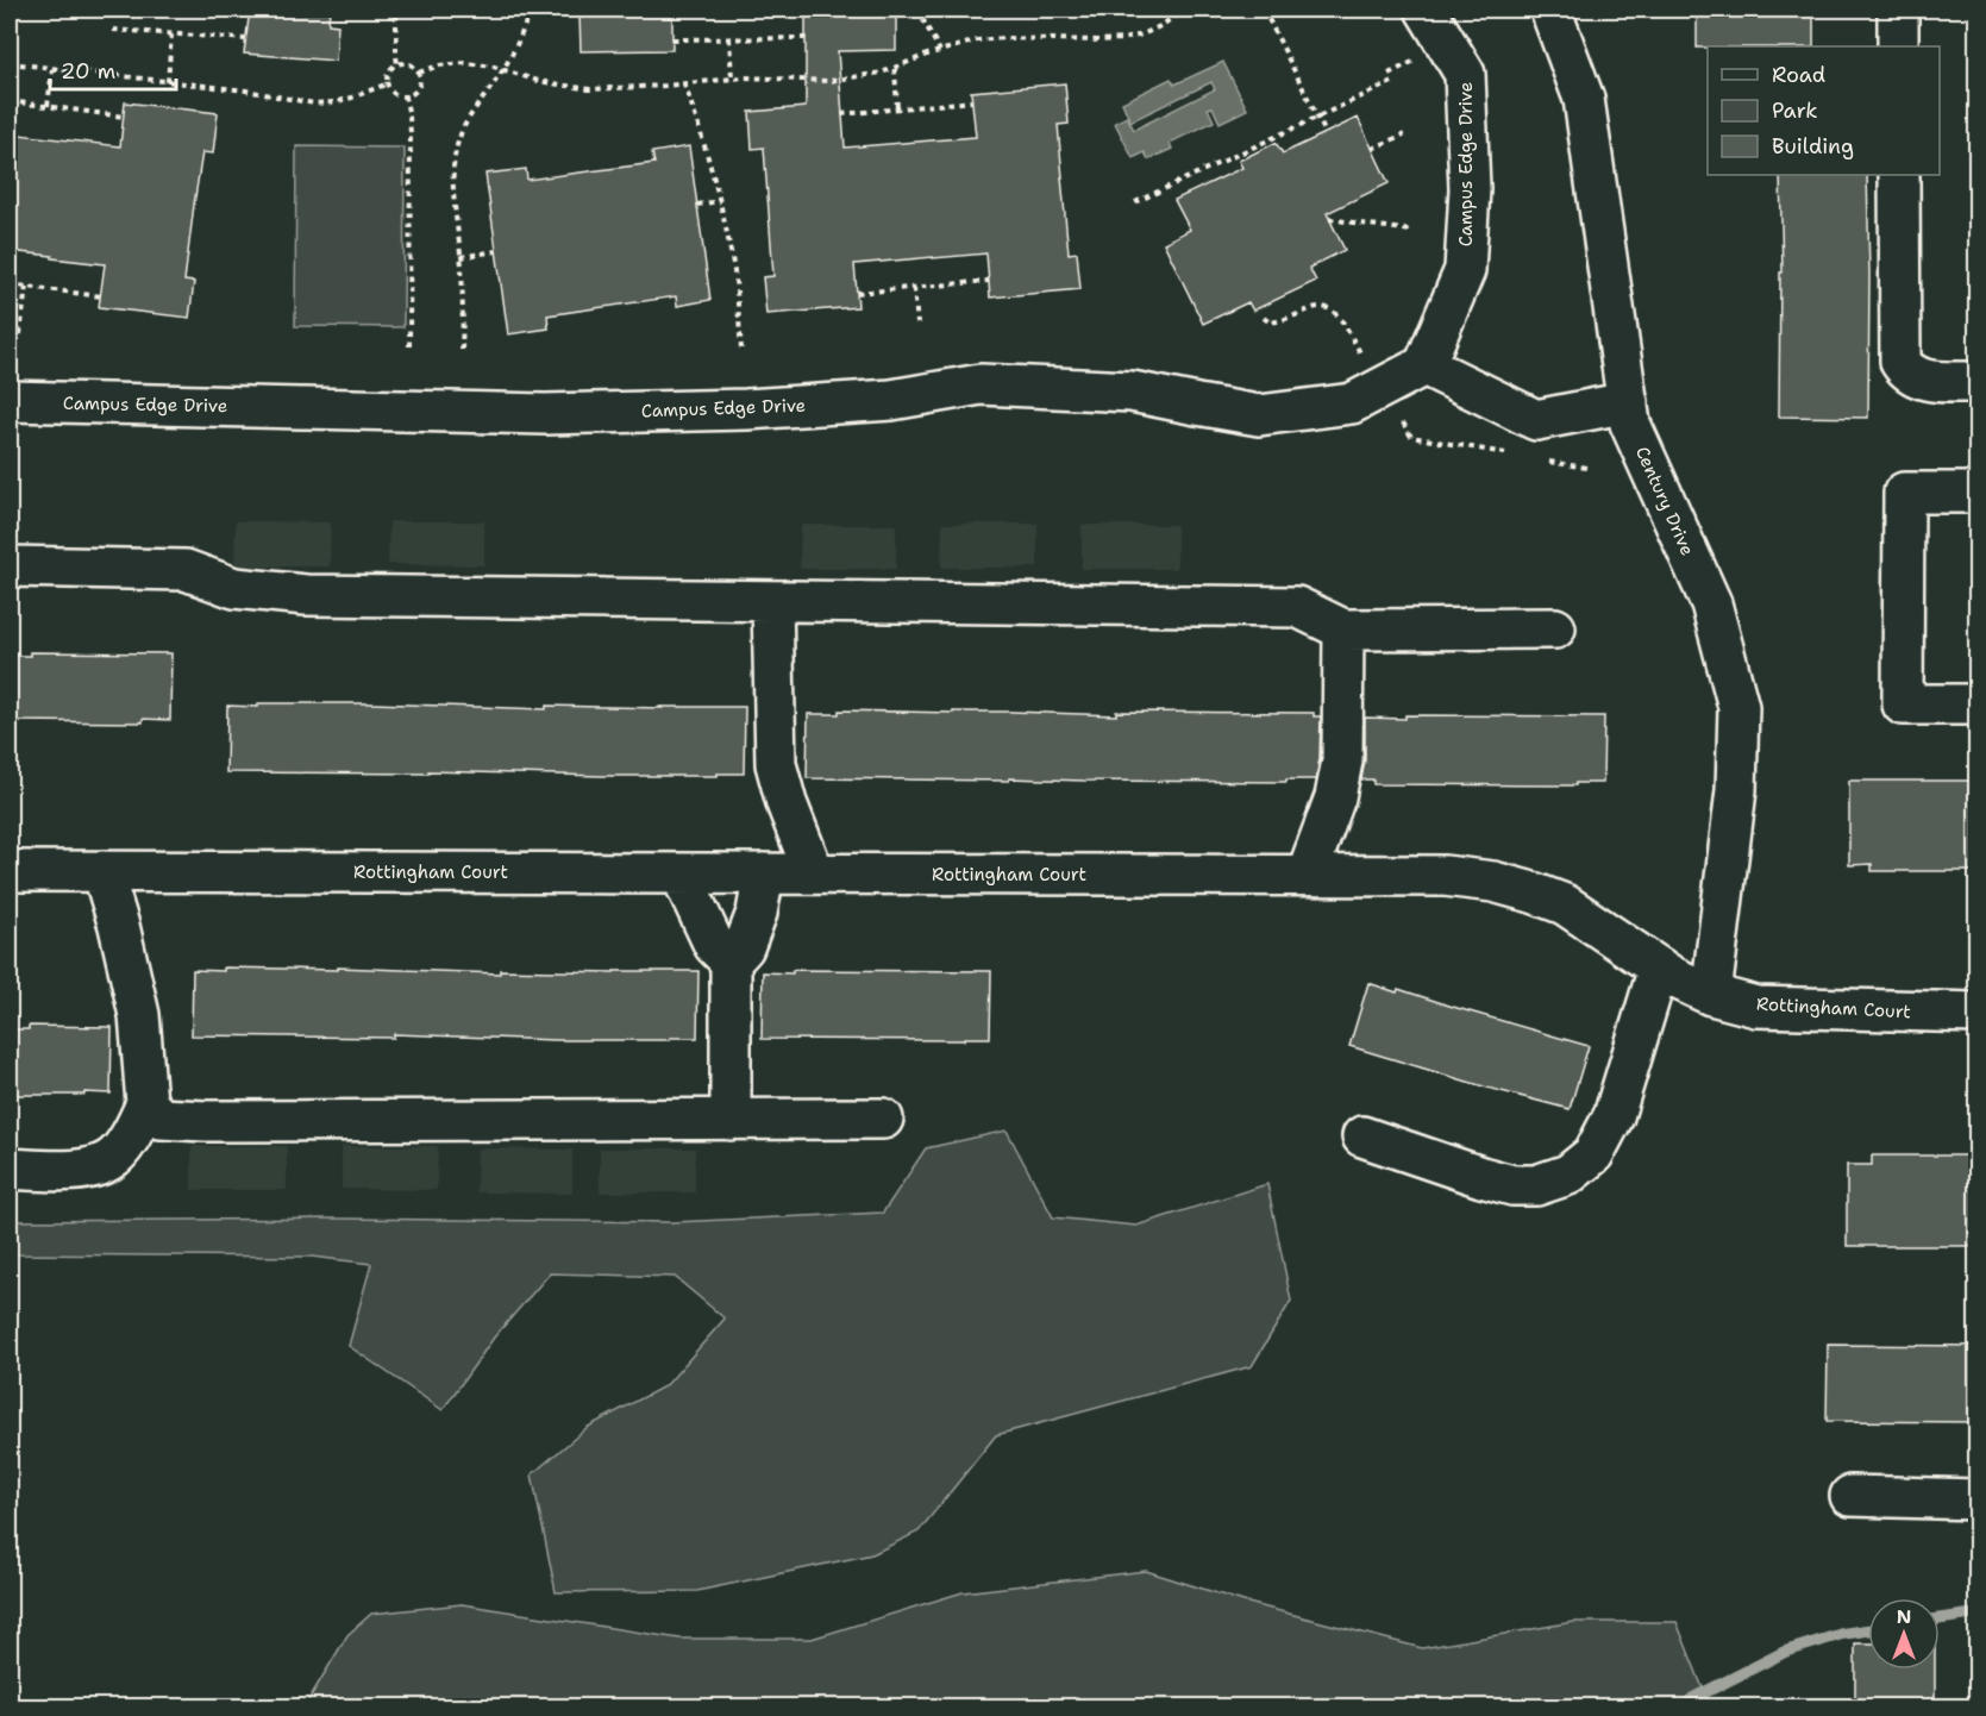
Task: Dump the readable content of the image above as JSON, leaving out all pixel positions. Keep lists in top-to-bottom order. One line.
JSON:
{"streets":{"street":["Campus Edge Drive","Century Drive","Rottingham Court"]},"crossings":[["Century Drive","Rottingham Court"]],"legend":["Road","Park","Building"],"scale_bar":"20 m","north":"top"}
